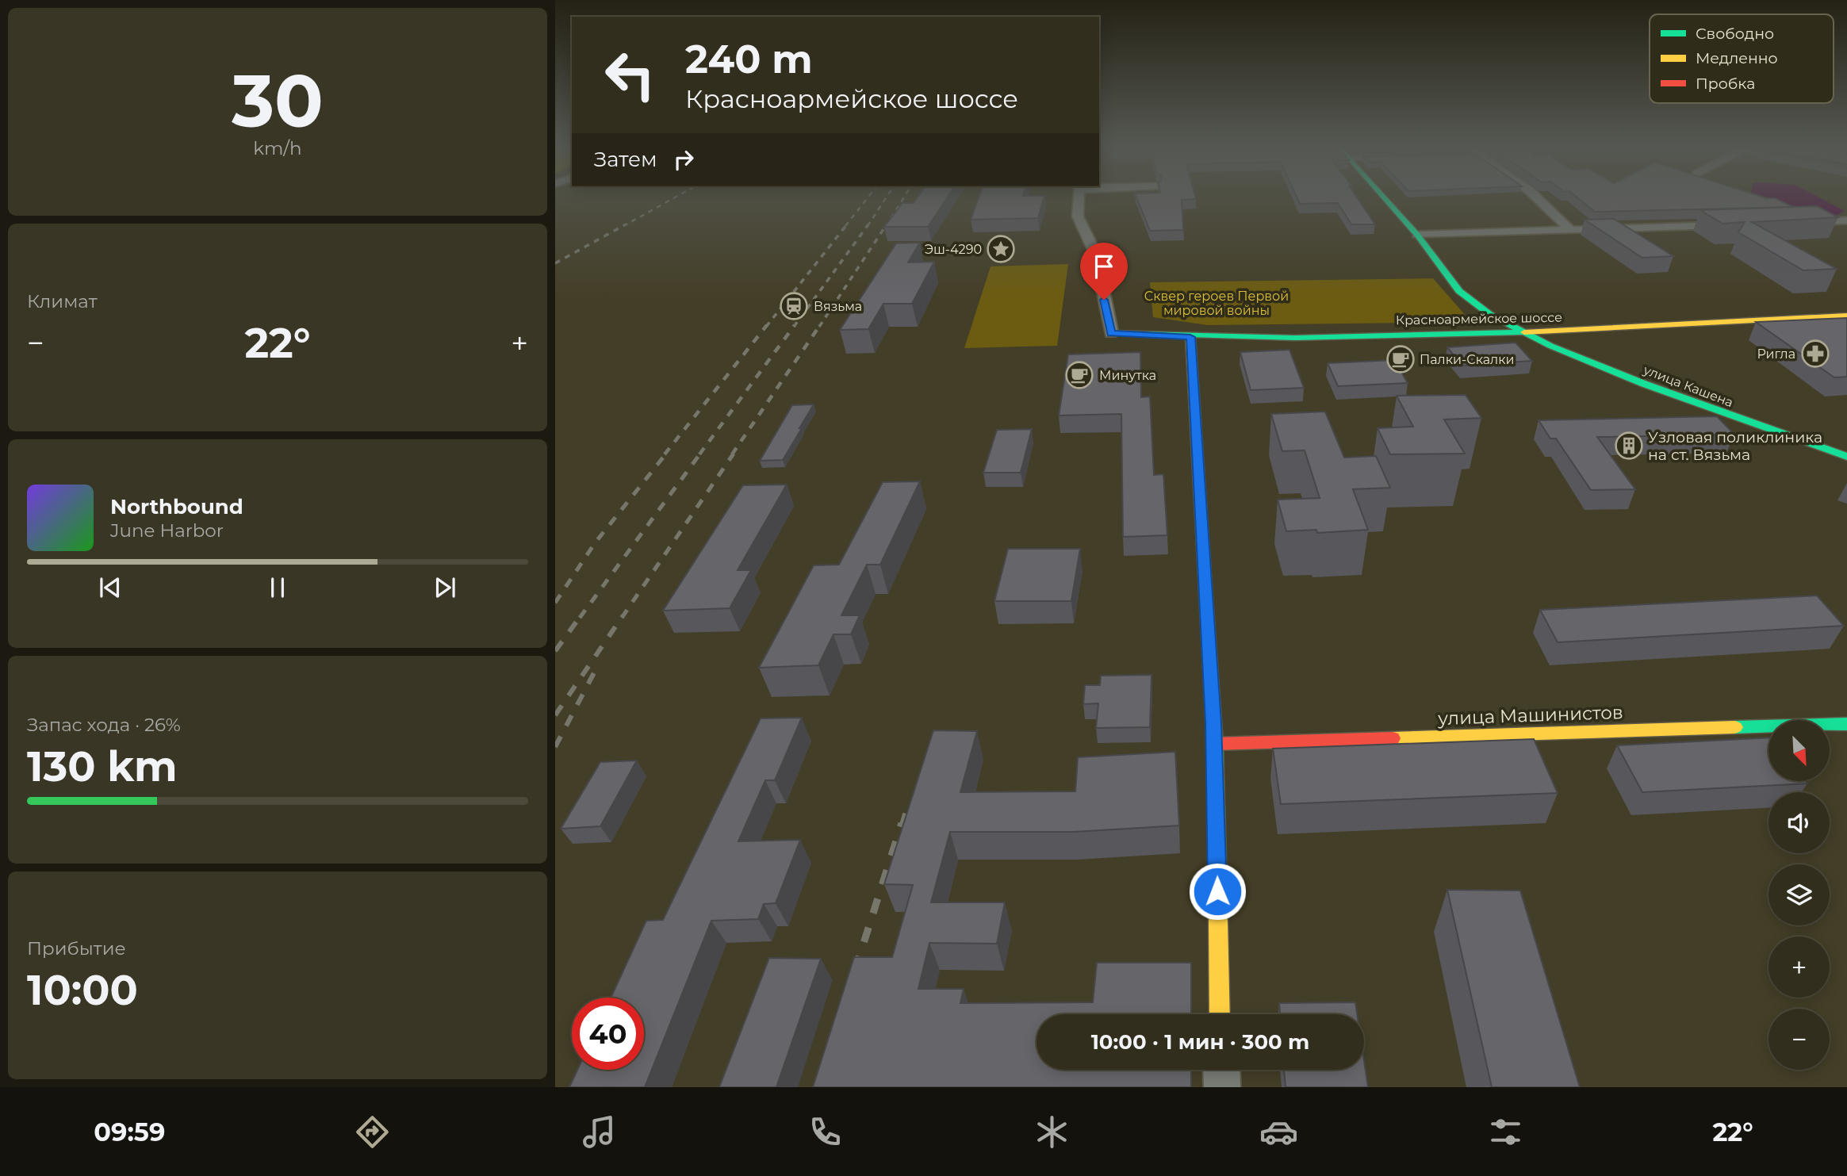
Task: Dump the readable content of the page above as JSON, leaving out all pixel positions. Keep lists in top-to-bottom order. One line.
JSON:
{"streets":{"street":["Красноармейское шоссе","улица Кашена","улица Машинистов"]},"crossings":[["Красноармейское шоссе","улица Кашена"]],"parks":["Сквер героев Первой мировой войны"],"places":{"place":["Эш-4290"],"station":["Вязьма"],"pharmacy":["Ригла"],"cafe":["Палки-Скалки","Минутка"],"building":["Узловая поликлиника на ст. Вязьма"]},"legend":["Свободно","Медленно","Пробка"],"north":"bottom right","page":{"tile":[["30","km/h"],"Климат",["Запас хода · 26%","130 km"],["Прибытие","10:00"]],"turn":["240 m","Красноармейское шоссе"],"then":"Затем","heat":["−","22°","+"],"song":["Northbound","June Harbor"],"map_buttons":["+","−"],"limit":"40","trip":"10:00 · 1 мин · 300 m","tabs":["09:59","22°"]}}
